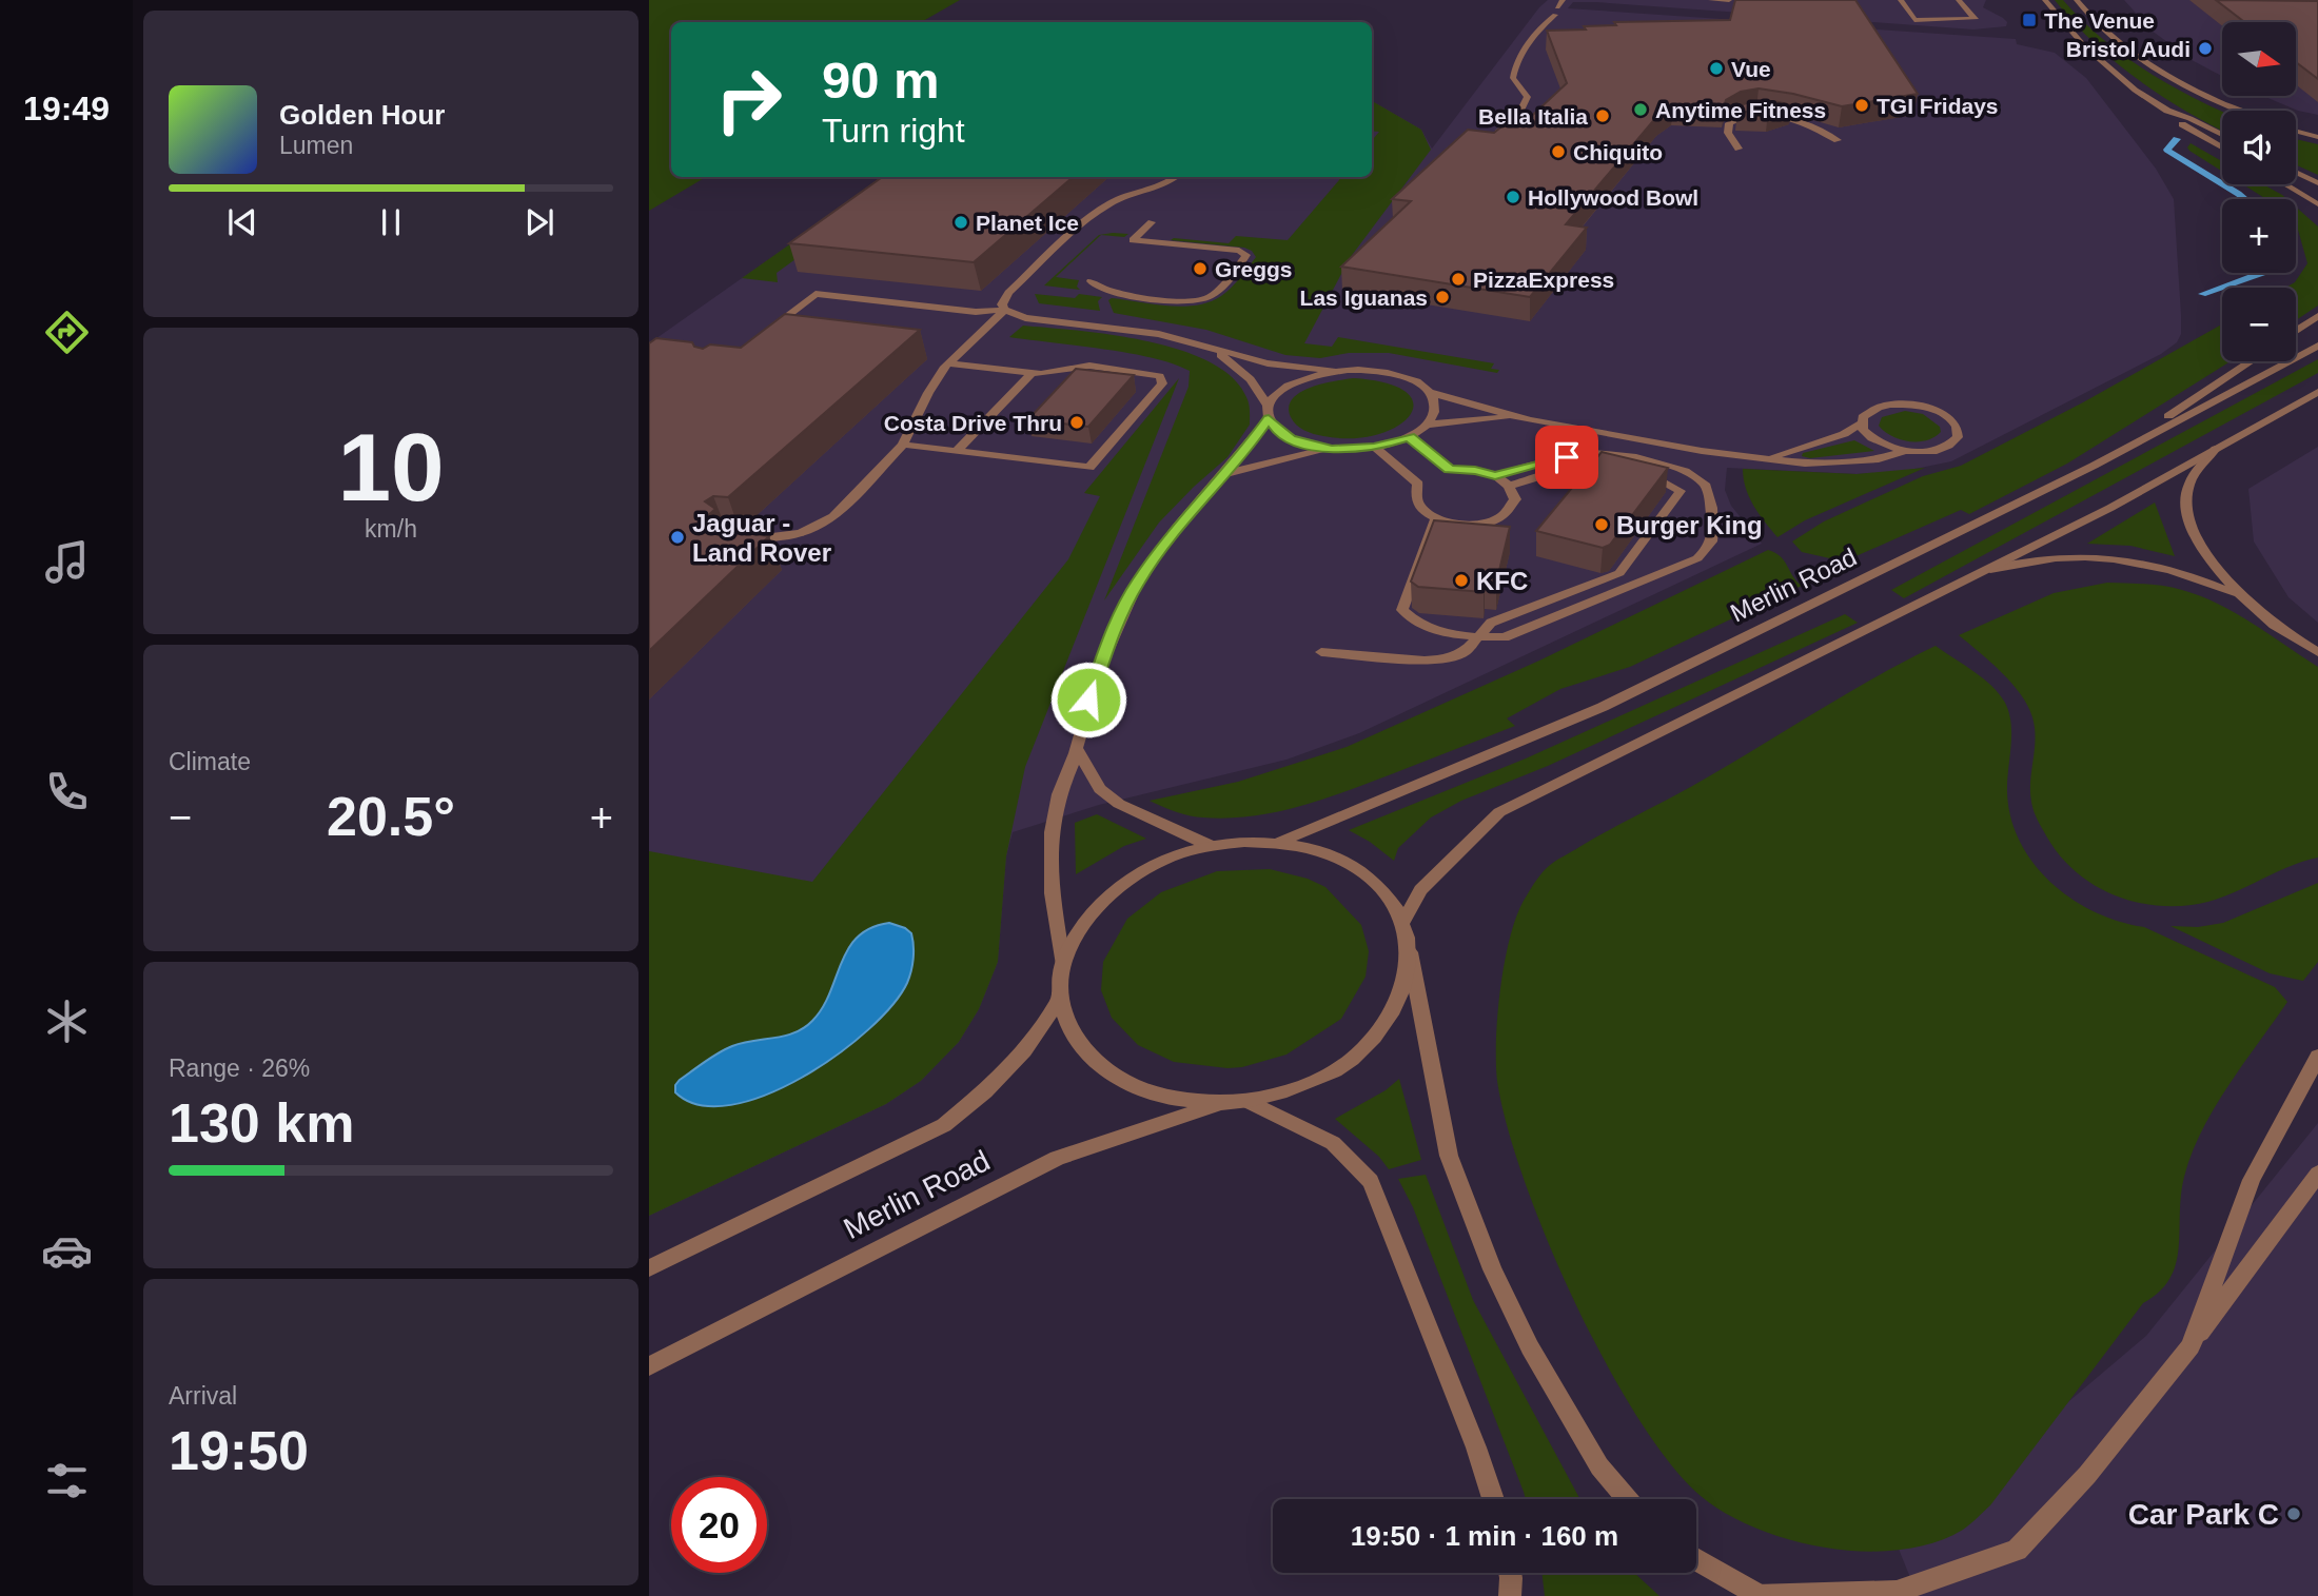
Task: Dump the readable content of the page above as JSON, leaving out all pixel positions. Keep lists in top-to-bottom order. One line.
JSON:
{"streets":{"street":["Merlin Road"]},"places":{"transit":["The Venue"],"other":["Bristol Audi","Vue","TGI Fridays","Anytime Fitness","Bella Italia","Chiquito","Hollywood Bowl","Planet Ice","Greggs","PizzaExpress","Las Iguanas","Costa Drive Thru","Burger King","Jaguar - Land Rover","KFC","Car Park C"]},"north":"right","page":{"tabs":"19:49","map_buttons":["+","−"],"turn":["90 m","Turn right"],"song":["Golden Hour","Lumen"],"tile":[["10","km/h"],"Climate",["Range · 26%","130 km"],["Arrival","19:50"]],"heat":["−","20.5°","+"],"limit":"20","trip":"19:50 · 1 min · 160 m"}}
